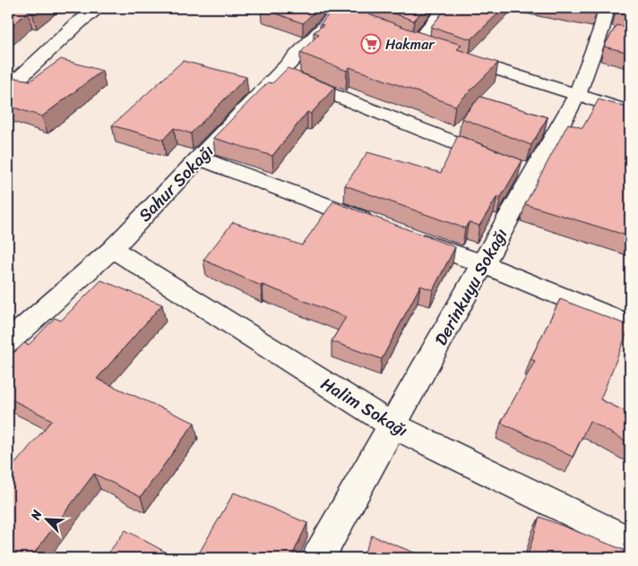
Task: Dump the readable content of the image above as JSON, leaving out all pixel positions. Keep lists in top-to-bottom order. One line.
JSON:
{"streets":{"street":["Sahur Sokağı","Derinkuyu Sokağı","Halim Sokağı"]},"crossings":[["Sahur Sokağı","Halim Sokağı"],["Derinkuyu Sokağı","Halim Sokağı"]],"places":{"supermarket":["Hakmar"]},"north":"top left"}
